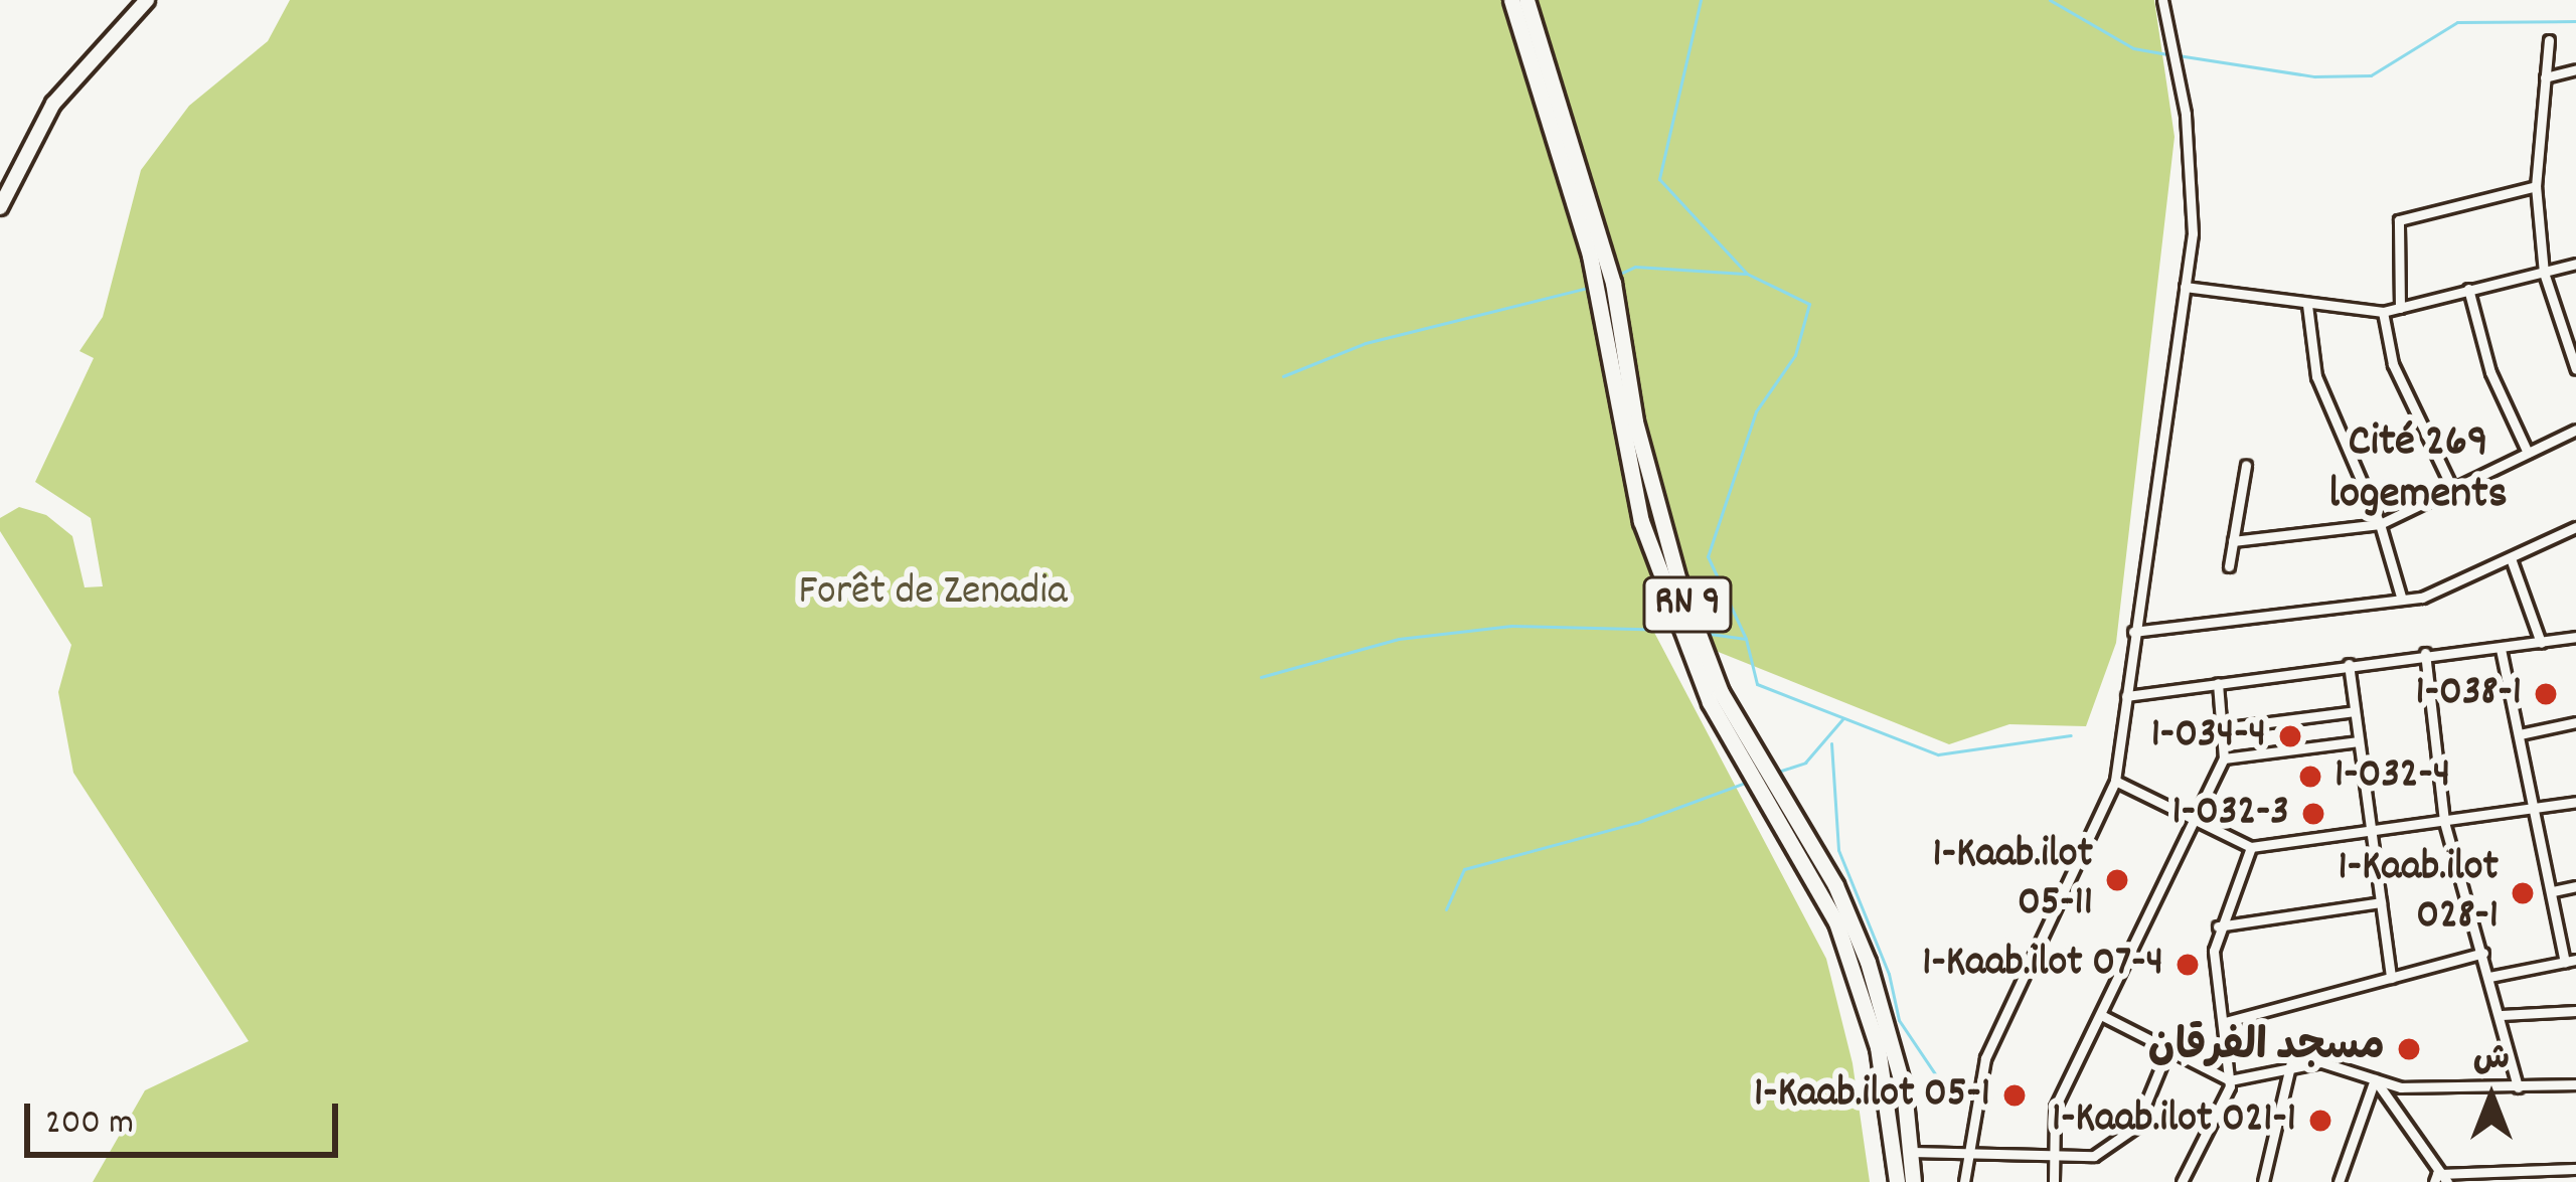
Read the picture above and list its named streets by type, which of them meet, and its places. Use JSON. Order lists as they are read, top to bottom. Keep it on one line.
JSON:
{"streets":{"highway":["RN 9"]},"districts":["Cité 269 logements"],"parks":["Forêt de Zenadia"],"places":["1-038-1","1-034-4","1-032-4","1-032-3","1-Kaab.ilot 05-11","1-Kaab.ilot 028-1","1-Kaab.ilot 07-4","مسجد الفرقان","1-Kaab.ilot 05-1","1-Kaab.ilot 021-1"],"scale_bar":"200 m","north":"top"}
